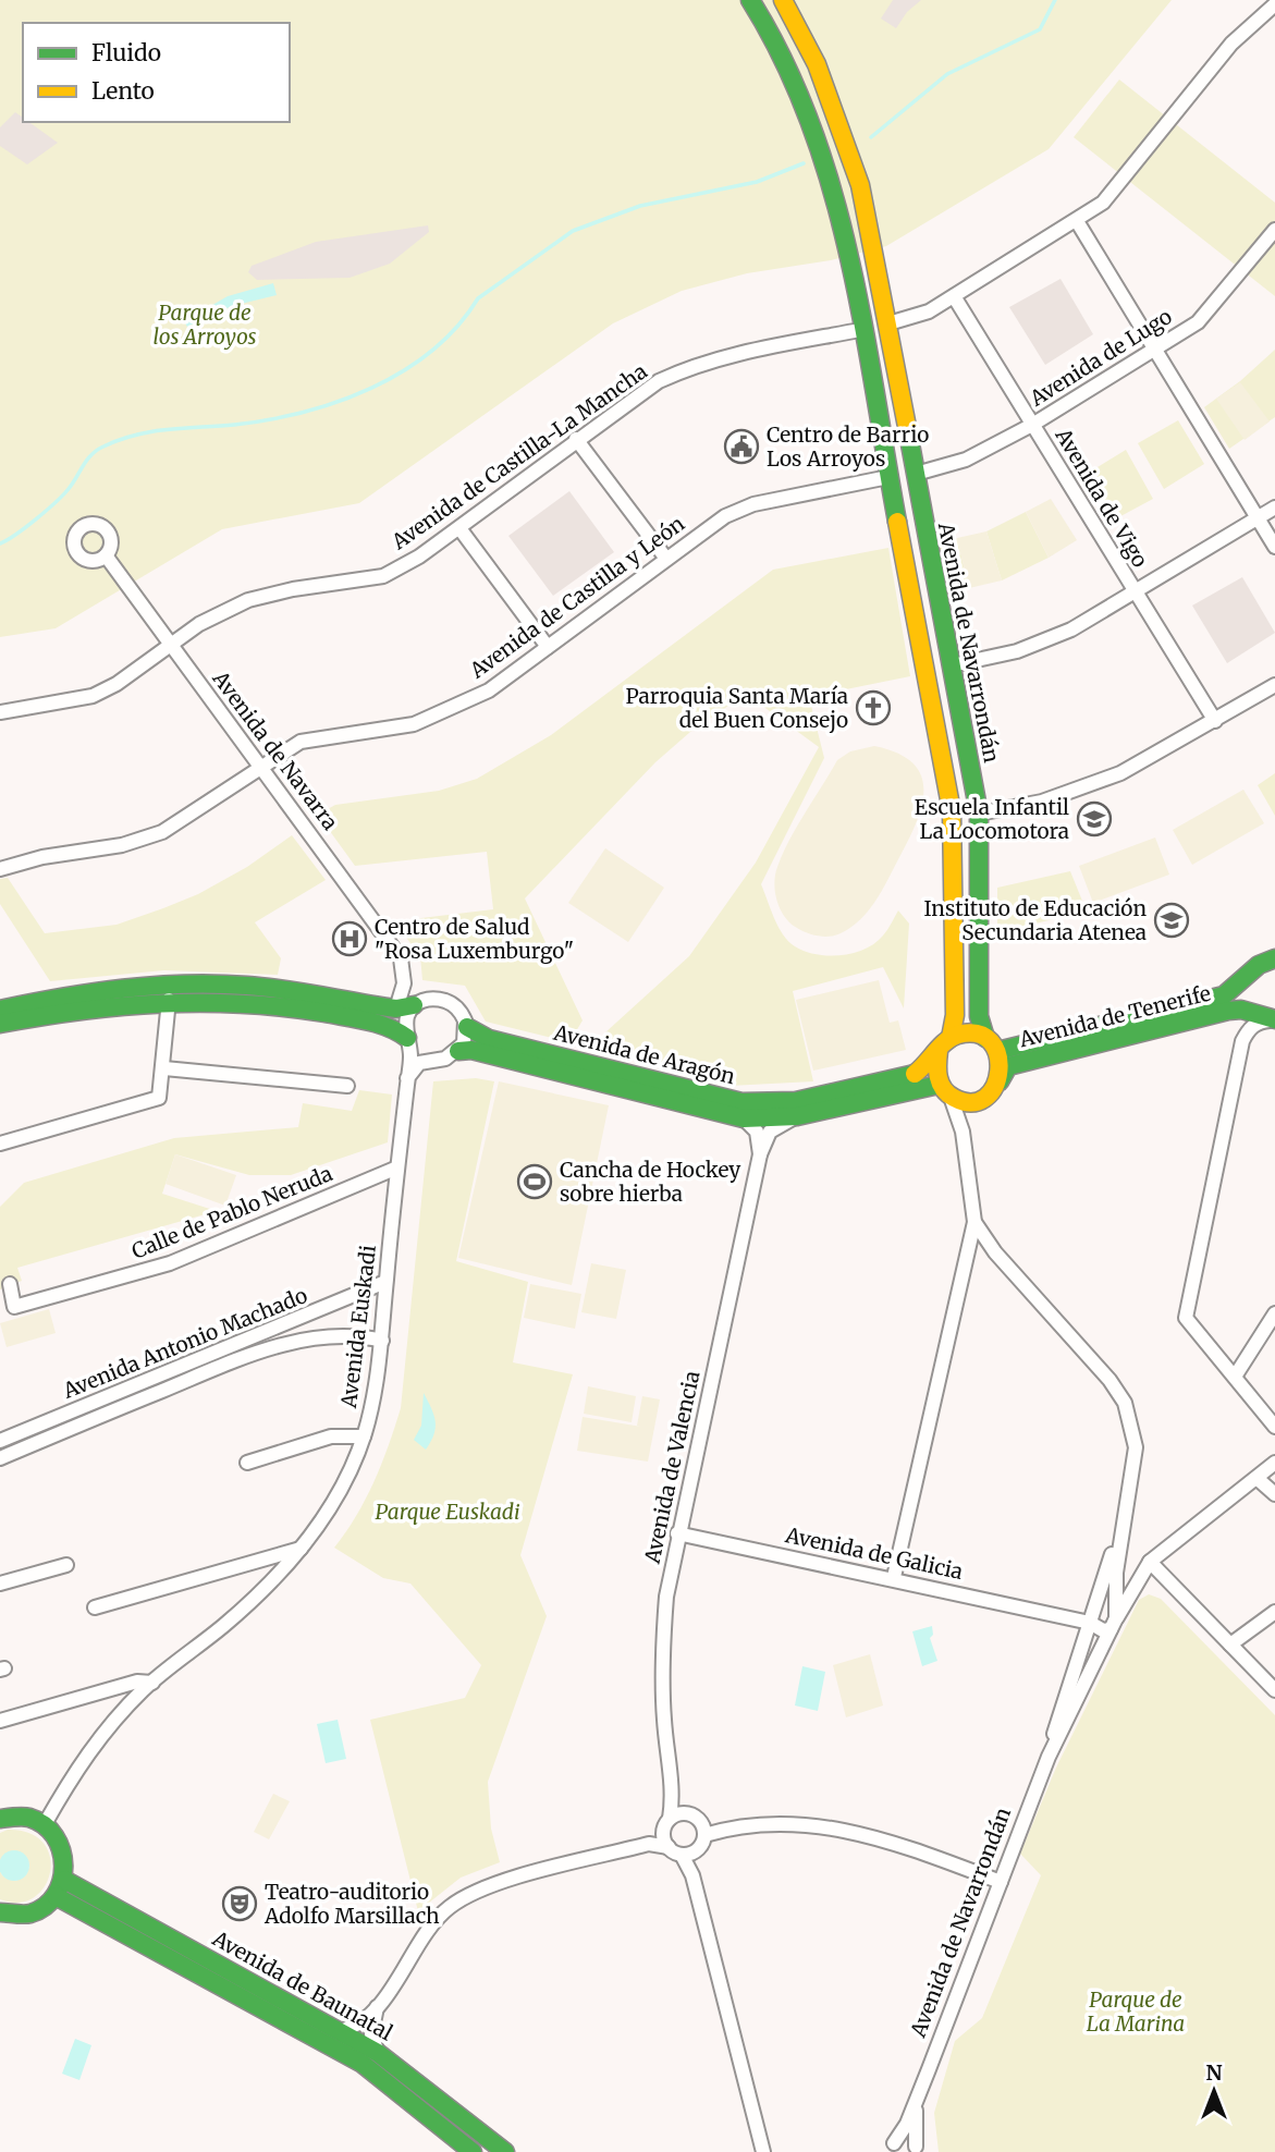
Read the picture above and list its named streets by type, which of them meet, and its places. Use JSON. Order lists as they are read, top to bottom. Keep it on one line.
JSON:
{"streets":{"main road":["Avenida de Navarrondán","Avenida de Tenerife","Avenida de Aragón","Avenida de Baunatal"],"street":["Avenida de Lugo","Avenida de Castilla-La Mancha","Avenida de Vigo","Avenida de Castilla y León","Avenida de Navarra","Calle de Pablo Neruda","Avenida Euskadi","Avenida Antonio Machado","Avenida de Valencia","Avenida de Galicia"]},"crossings":[["Avenida de Lugo","Avenida de Vigo"],["Avenida de Lugo","Avenida de Navarrondán"],["Avenida de Castilla-La Mancha","Avenida de Navarra"],["Avenida de Castilla y León","Avenida de Navarra"],["Avenida de Navarrondán","Avenida de Tenerife"],["Avenida de Navarrondán","Avenida de Aragón"],["Avenida de Navarrondán","Avenida de Galicia"],["Avenida de Tenerife","Avenida de Aragón"],["Avenida de Aragón","Avenida Euskadi"],["Calle de Pablo Neruda","Avenida Euskadi"],["Avenida Euskadi","Avenida Antonio Machado"],["Avenida de Valencia","Avenida de Galicia"]],"parks":["Parque de los Arroyos","Parque Euskadi","Parque de La Marina"],"places":{"public building":["Centro de Barrio Los Arroyos"],"church":["Parroquia Santa María del Buen Consejo"],"school or university":["Escuela Infantil La Locomotora","Instituto de Educación Secundaria Atenea"],"hospital":["Centro de Salud \"Rosa Luxemburgo\""],"sports":["Cancha de Hockey sobre hierba"],"theatre":["Teatro-auditorio Adolfo Marsillach"]},"legend":["Fluido","Lento"],"north":"top"}
